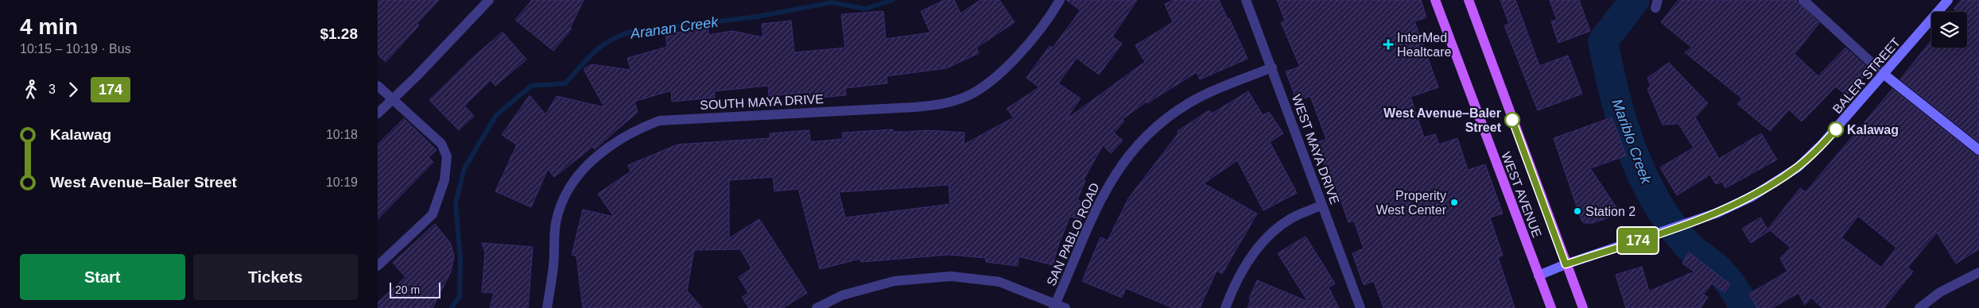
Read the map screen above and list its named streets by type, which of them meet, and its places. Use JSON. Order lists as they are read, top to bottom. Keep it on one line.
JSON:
{"streets":{"main road":["WEST AVENUE"],"street":["BALER STREET","SOUTH MAYA DRIVE","WEST MAYA DRIVE","SAN PABLO ROAD"]},"crossings":[["BALER STREET","WEST AVENUE"],["WEST MAYA DRIVE","SAN PABLO ROAD"]],"water":["Aranan Creek","Mariblo Creek"],"places":{"health":["InterMed Healtcare"],"other":["West Avenue–Baler Street","Kalawag","Properity West Center","Station 2"]},"lines":["bus line 174"],"scale_bar":"20 m","page":{"heading":["4 min","10:15 – 10:19 · Bus","$1.28"],"on_map":"174","legs":["3","174"],"list":[{"name":"Kalawag","value":"10:18"},{"name":"West Avenue–Baler Street","value":"10:19"}],"buttons":["Start","Tickets"],"scale":"20 m"}}
